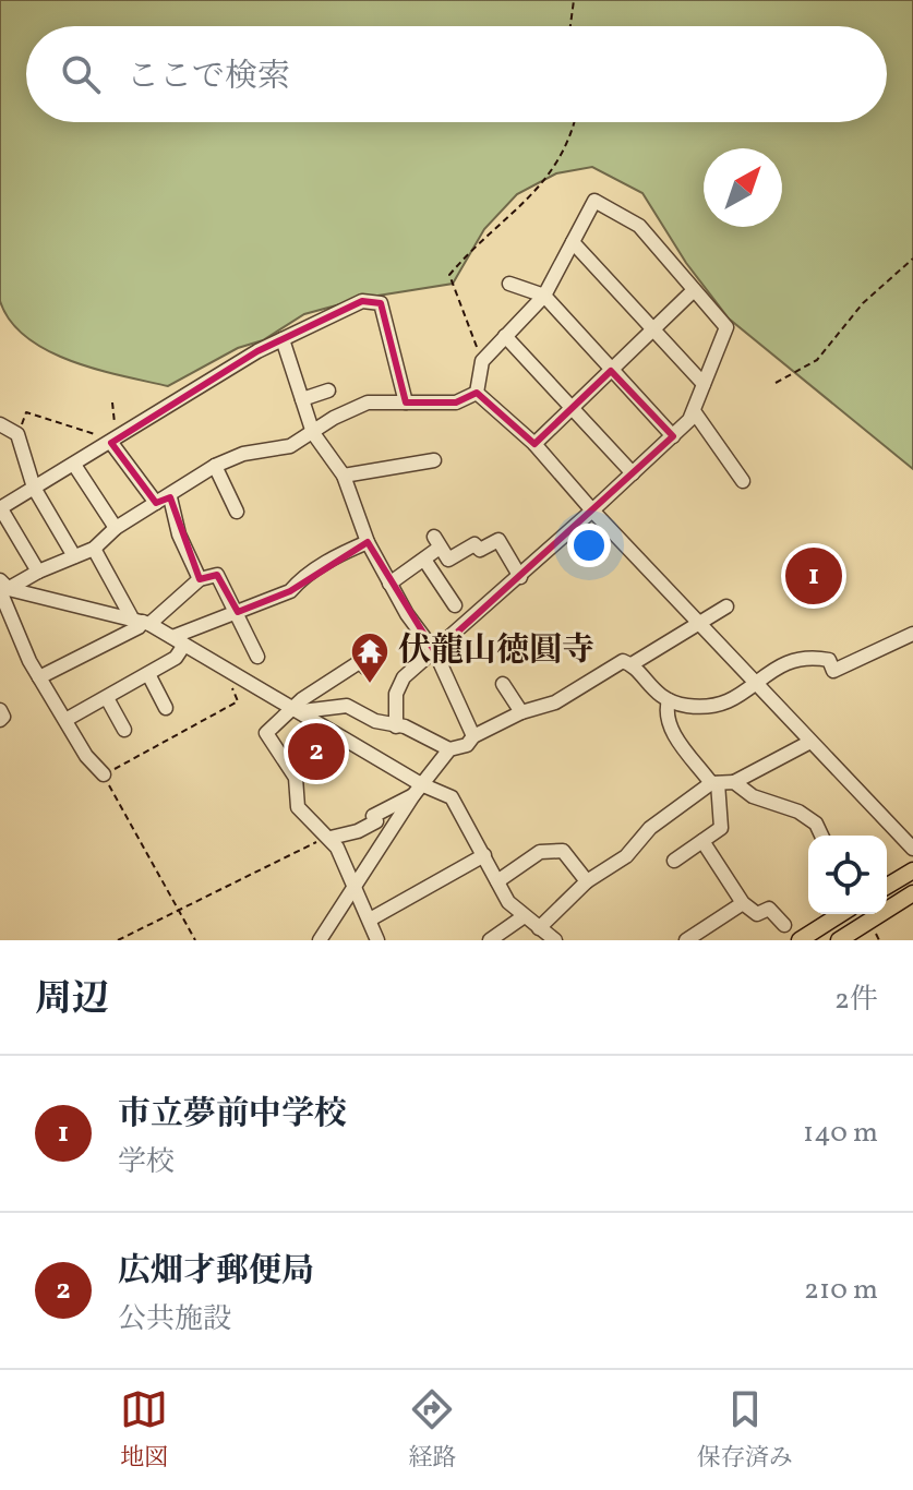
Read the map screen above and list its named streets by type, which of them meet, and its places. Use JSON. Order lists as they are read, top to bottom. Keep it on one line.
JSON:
{"places":{"temple":["伏龍山徳圓寺"]},"north":"top right","page":{"search":"ここで検索","pins":["1","2"],"heading":["周辺","2件"],"list":[{"mark":"1","name":"市立夢前中学校","note":"学校","value":"140 m"},{"mark":"2","name":"広畑才郵便局","note":"公共施設","value":"210 m"}],"nav":["地図","経路","保存済み"]}}
